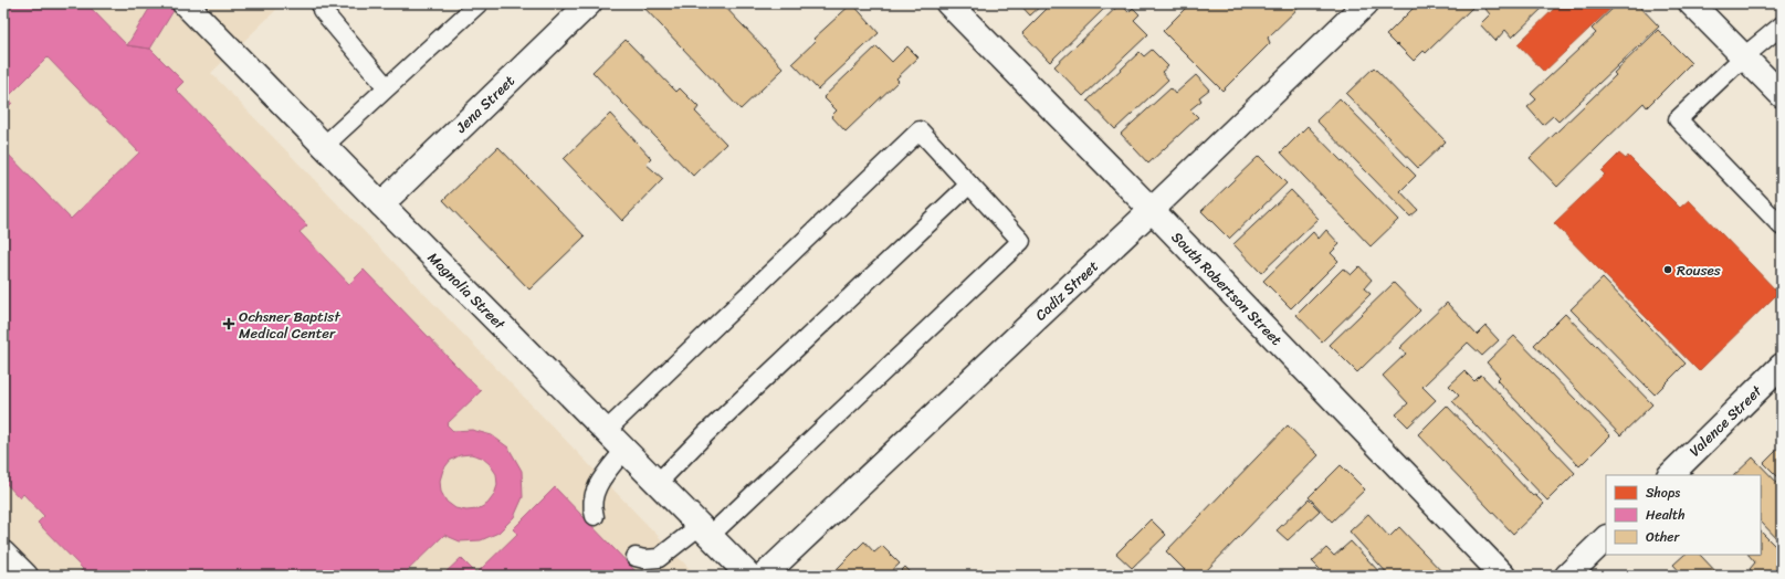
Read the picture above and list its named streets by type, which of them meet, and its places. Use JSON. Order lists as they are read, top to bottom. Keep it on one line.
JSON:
{"streets":{"street":["Jena Street","South Robertson Street","Magnolia Street","Cadiz Street","Valence Street"]},"crossings":[["Jena Street","Magnolia Street"],["South Robertson Street","Cadiz Street"]],"places":{"other":["Rouses"],"health":["Ochsner Baptist Medical Center"]},"legend":["Shops","Health","Other"]}
